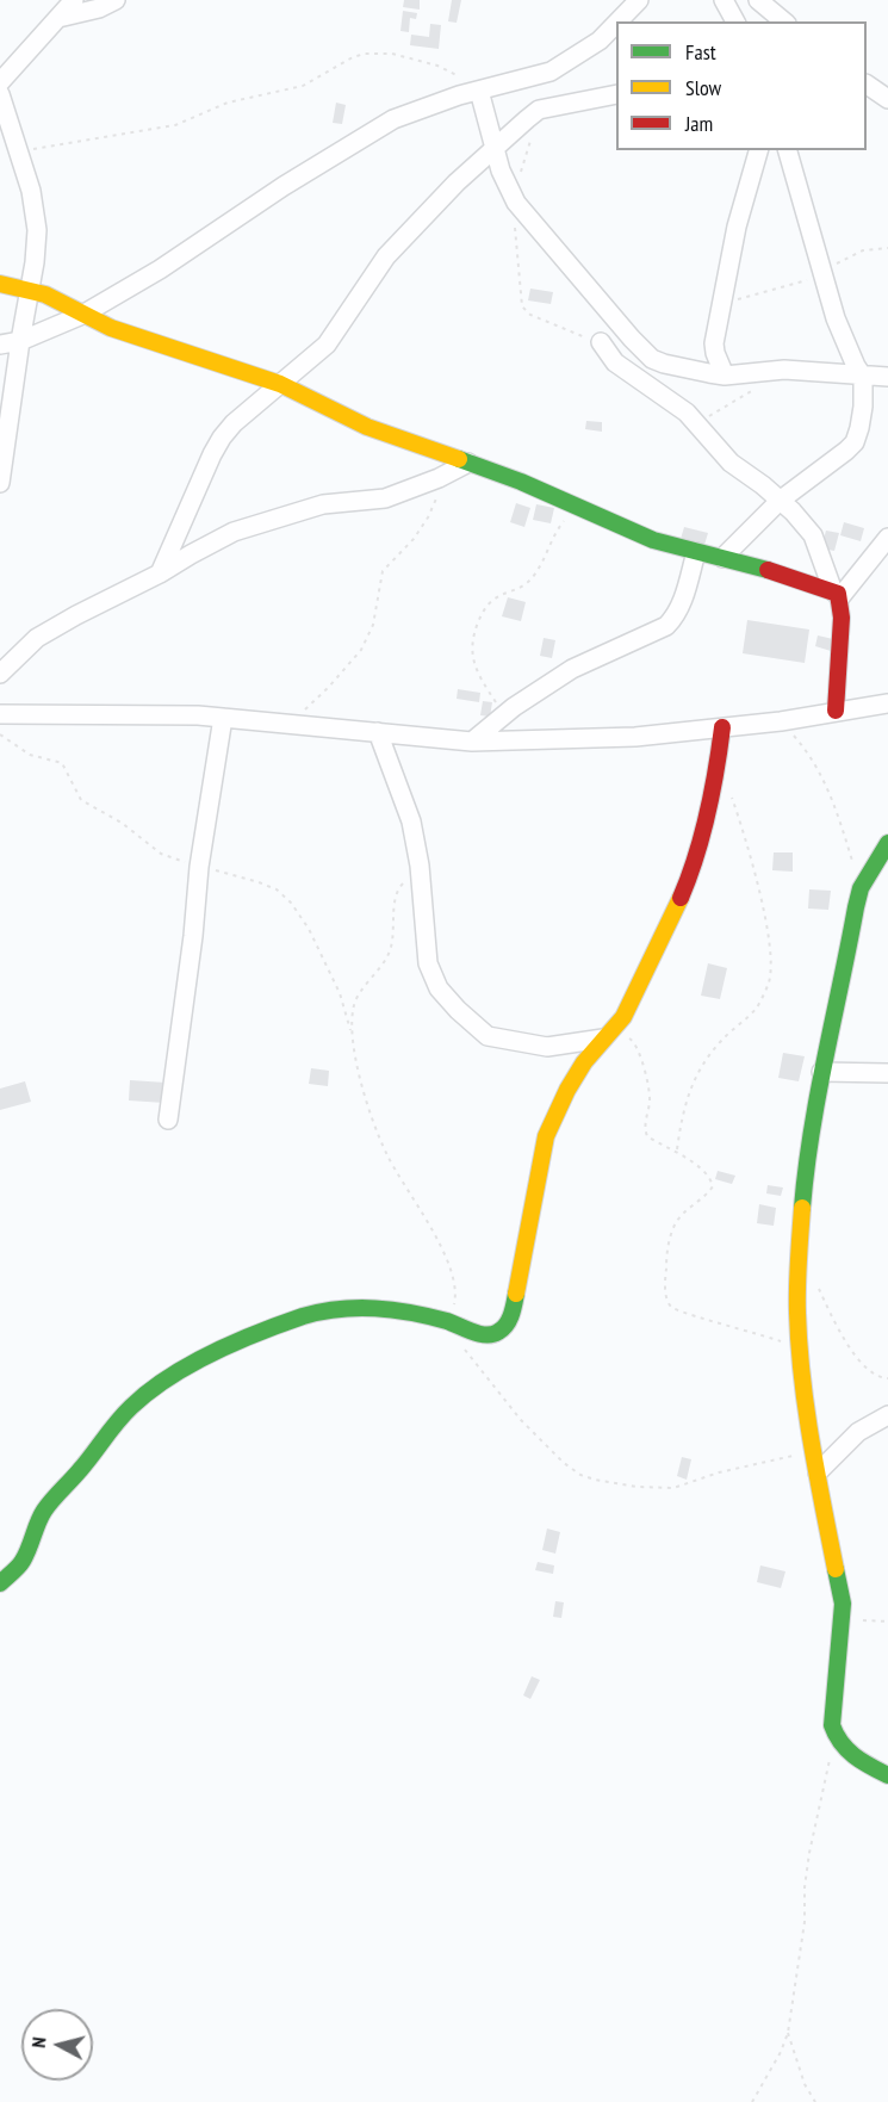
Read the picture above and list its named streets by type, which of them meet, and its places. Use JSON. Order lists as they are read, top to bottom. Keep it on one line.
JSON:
{"legend":["Fast","Slow","Jam"],"north":"left"}
